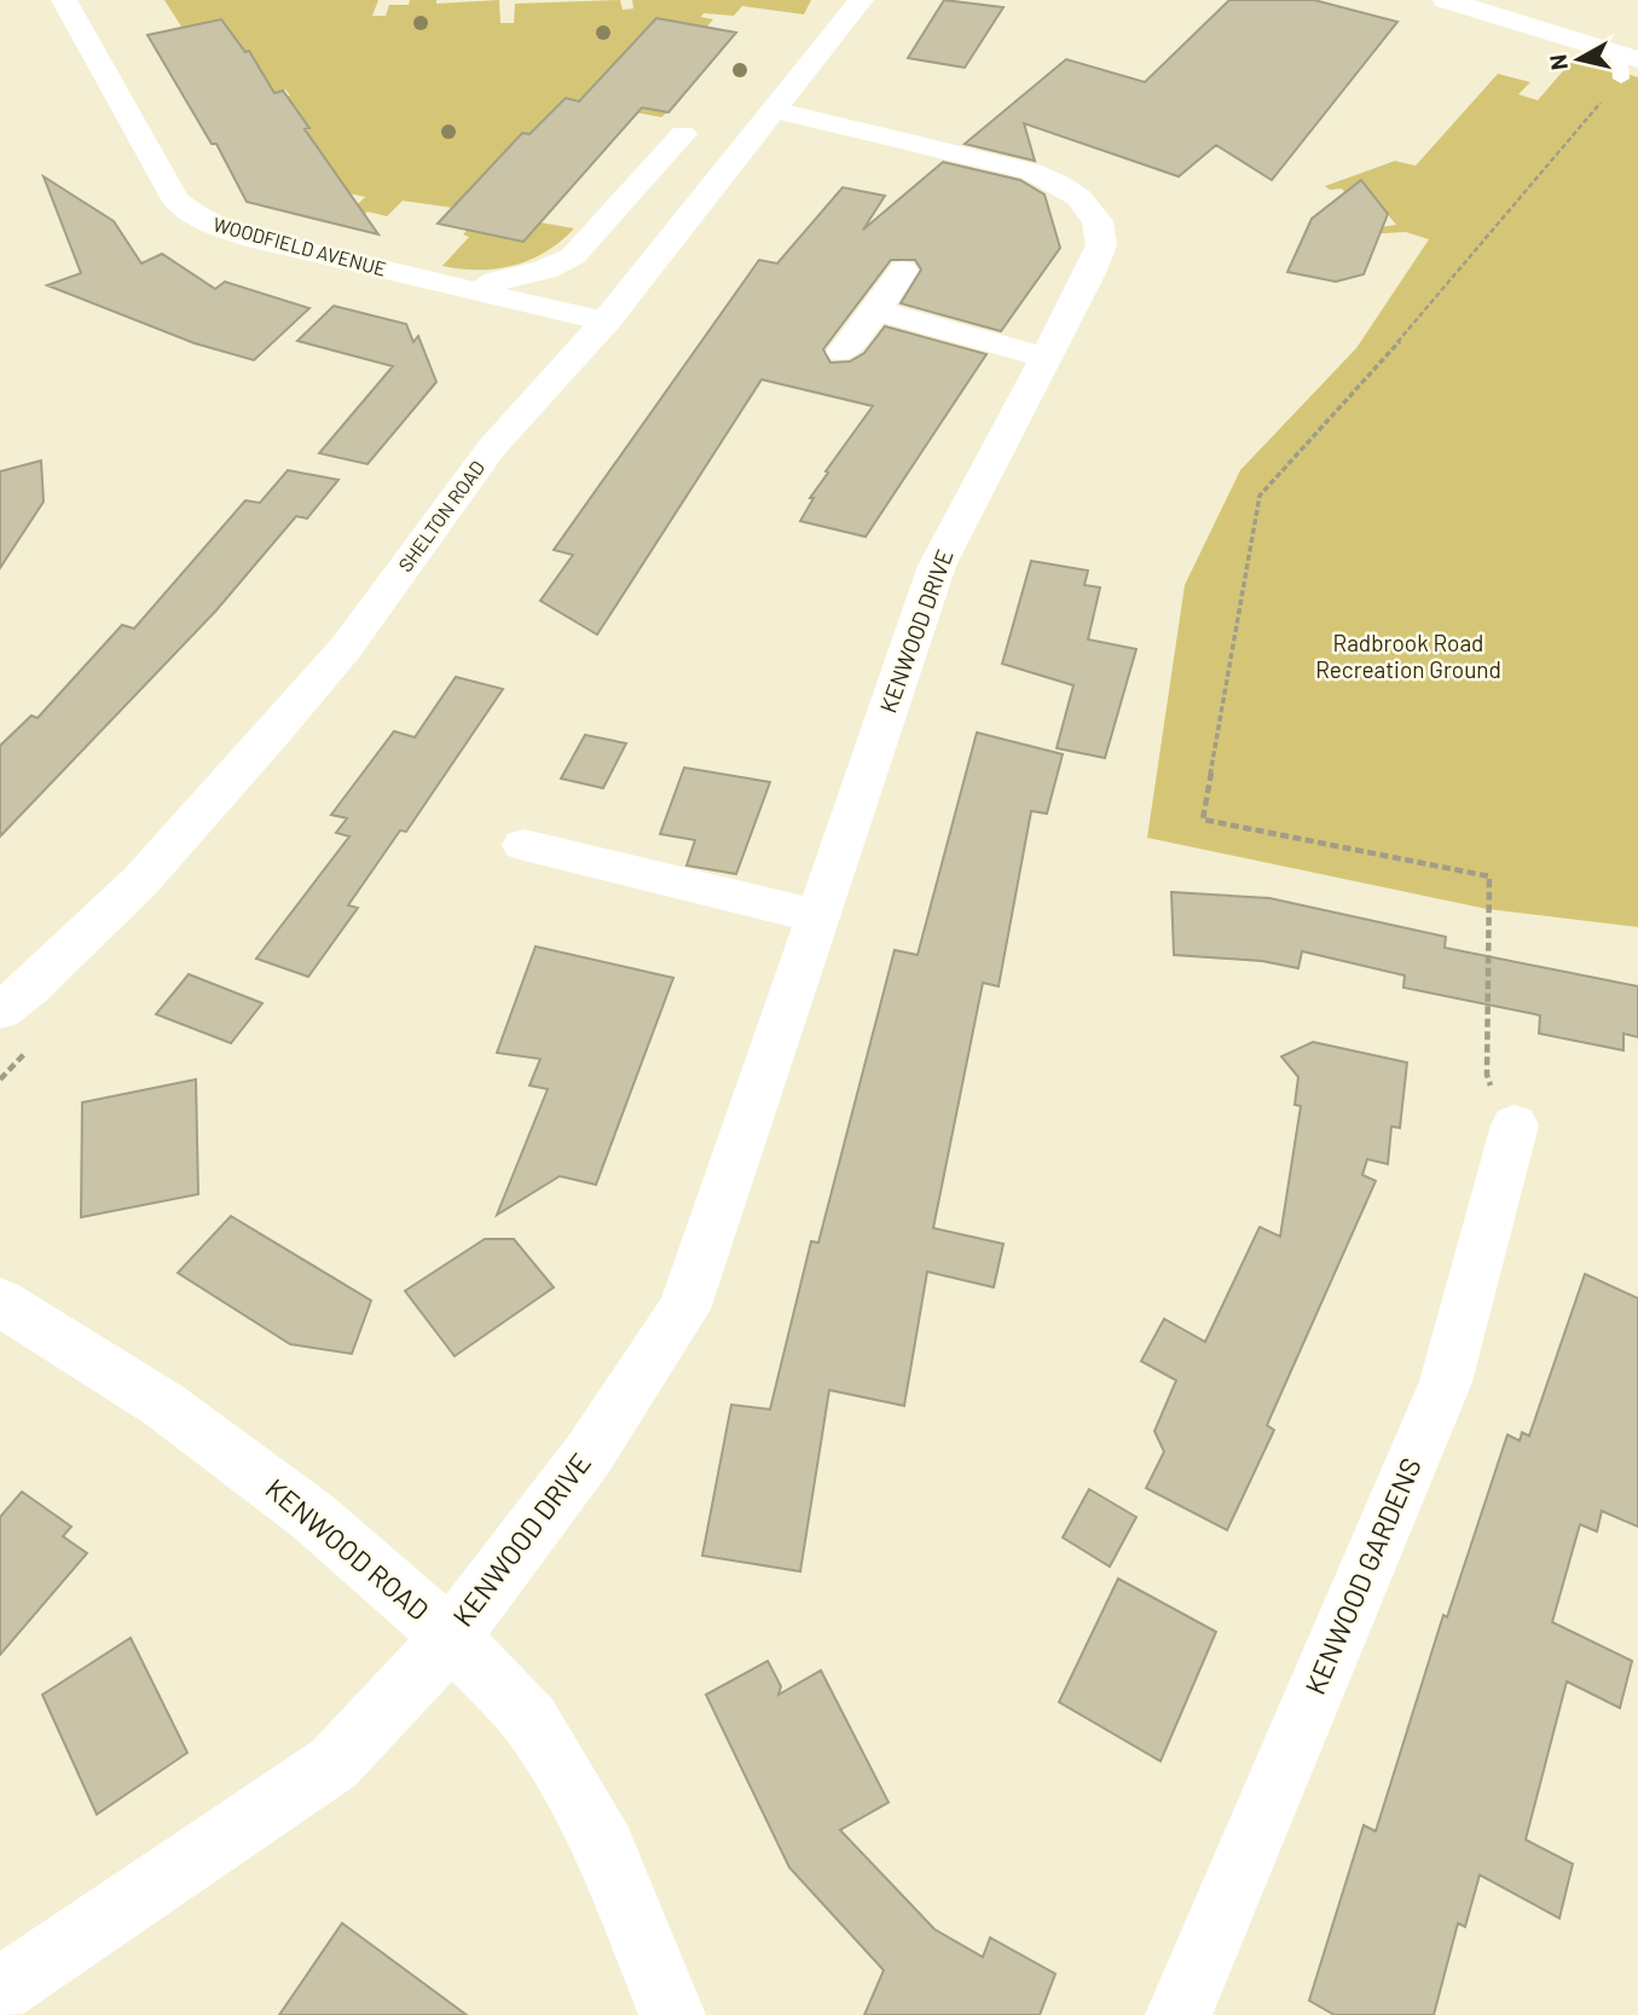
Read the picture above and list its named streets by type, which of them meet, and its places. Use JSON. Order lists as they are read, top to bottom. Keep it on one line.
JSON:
{"streets":{"street":["WOODFIELD AVENUE","SHELTON ROAD","KENWOOD DRIVE","KENWOOD ROAD","KENWOOD GARDENS"]},"crossings":[["WOODFIELD AVENUE","SHELTON ROAD"],["SHELTON ROAD","KENWOOD DRIVE"],["KENWOOD DRIVE","KENWOOD ROAD"]],"parks":["Radbrook Road Recreation Ground"],"north":"left"}
